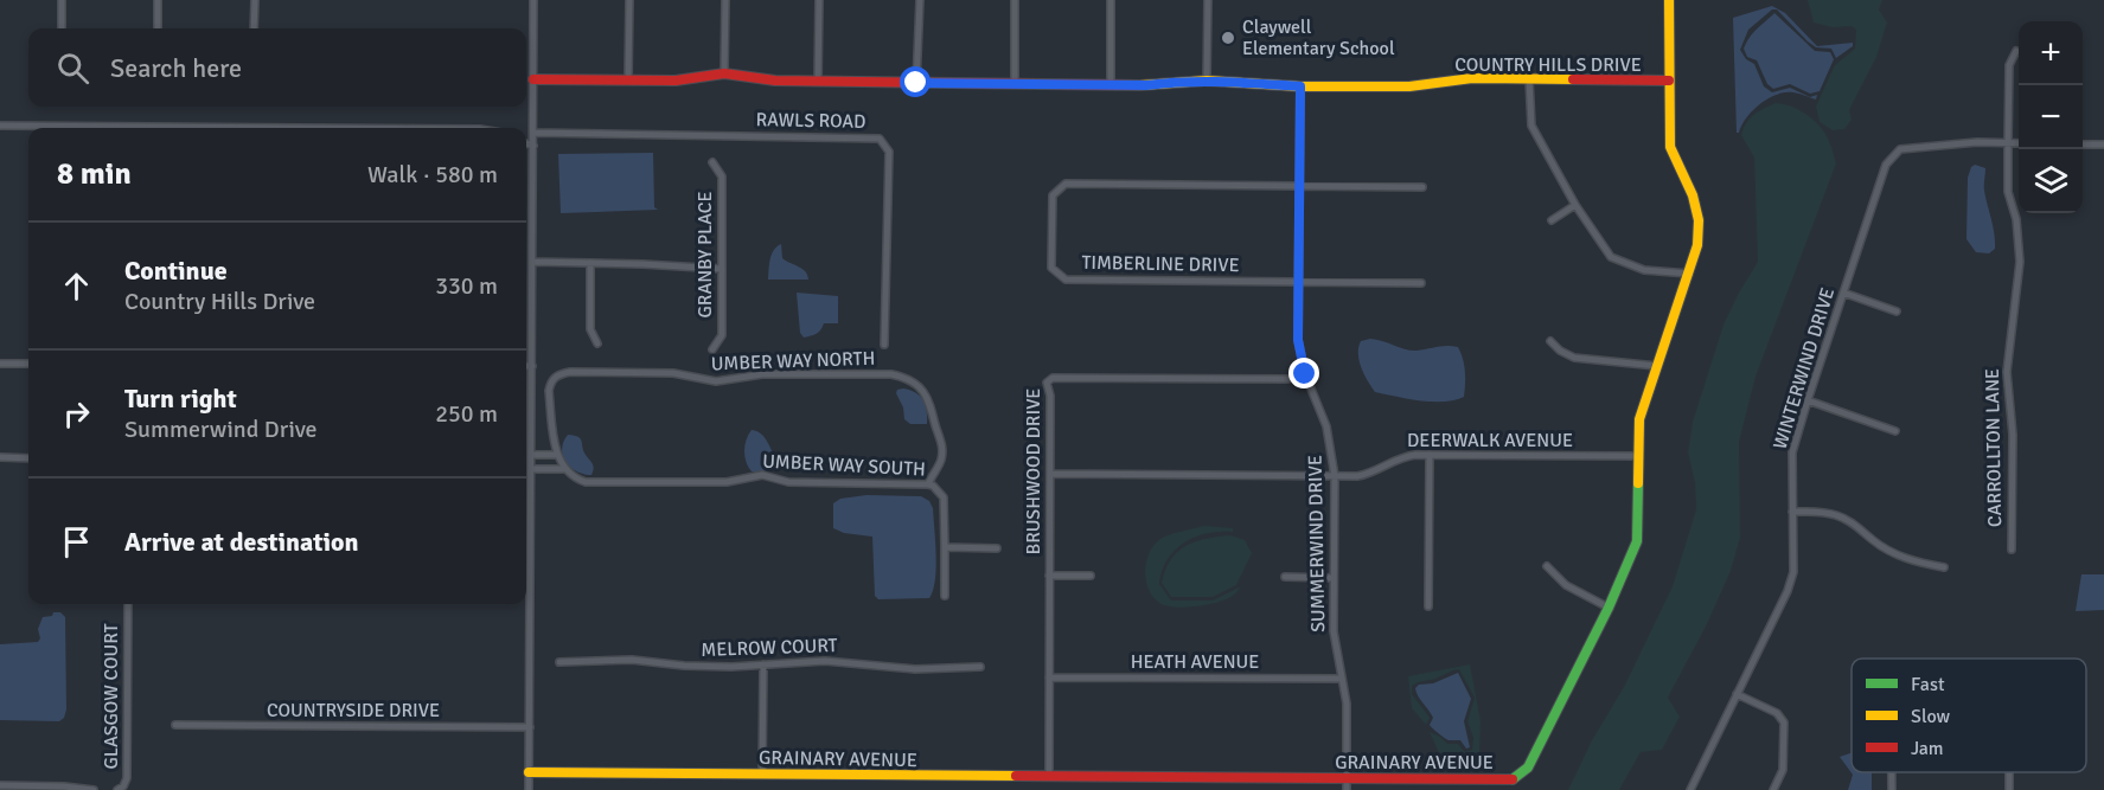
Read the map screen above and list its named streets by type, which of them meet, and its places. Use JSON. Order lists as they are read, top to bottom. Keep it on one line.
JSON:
{"streets":{"street":["COUNTRY HILLS DRIVE","RAWLS ROAD","GRANBY PLACE","TIMBERLINE DRIVE","UMBER WAY NORTH","WINTERWIND DRIVE","DEERWALK AVENUE","CARROLLTON LANE","UMBER WAY SOUTH","BRUSHWOOD DRIVE","SUMMERWIND DRIVE","MELROW COURT","HEATH AVENUE","GLASGOW COURT","COUNTRYSIDE DRIVE","GRAINARY AVENUE"]},"crossings":[["COUNTRY HILLS DRIVE","SUMMERWIND DRIVE"],["COUNTRY HILLS DRIVE","GRAINARY AVENUE"],["TIMBERLINE DRIVE","SUMMERWIND DRIVE"],["UMBER WAY NORTH","UMBER WAY SOUTH"],["WINTERWIND DRIVE","CARROLLTON LANE"],["DEERWALK AVENUE","BRUSHWOOD DRIVE"],["DEERWALK AVENUE","SUMMERWIND DRIVE"],["DEERWALK AVENUE","GRAINARY AVENUE"],["BRUSHWOOD DRIVE","SUMMERWIND DRIVE"],["BRUSHWOOD DRIVE","HEATH AVENUE"],["BRUSHWOOD DRIVE","GRAINARY AVENUE"],["SUMMERWIND DRIVE","HEATH AVENUE"],["SUMMERWIND DRIVE","GRAINARY AVENUE"]],"places":["Claywell Elementary School"],"legend":["Fast","Slow","Jam"],"page":{"map_buttons":["+","−"],"search":"Search here","heading":["8 min","Walk · 580 m"],"list":[["Continue","Country Hills Drive","330 m"],["Turn right","Summerwind Drive","250 m"],"Arrive at destination"]}}
